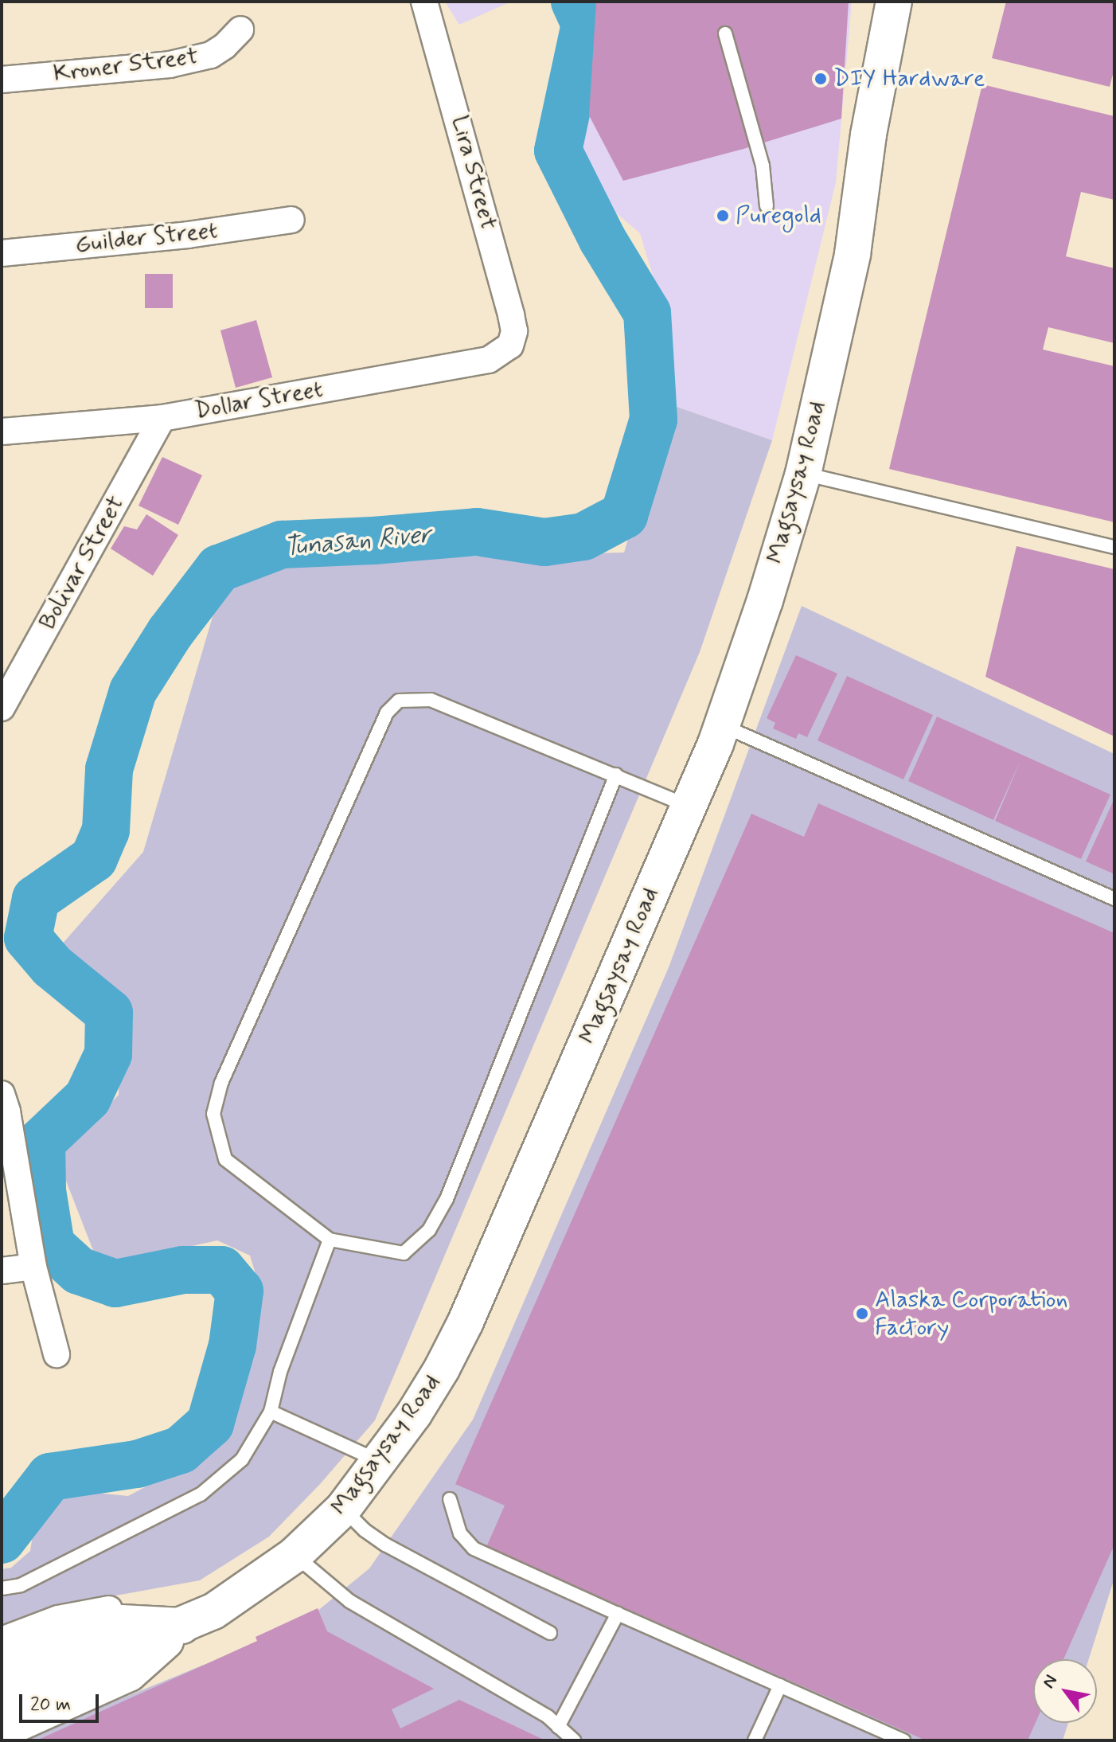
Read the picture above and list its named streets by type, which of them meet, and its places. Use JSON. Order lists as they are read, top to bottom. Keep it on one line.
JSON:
{"streets":{"main road":["Magsaysay Road"],"street":["Kroner Street","Lira Street","Guilder Street","Dollar Street","Bolivar Street"]},"crossings":[["Lira Street","Dollar Street"],["Dollar Street","Bolivar Street"]],"water":["Tunasan River"],"places":["DIY Hardware","Puregold","Alaska Corporation Factory"],"scale_bar":"20 m","north":"top left"}
